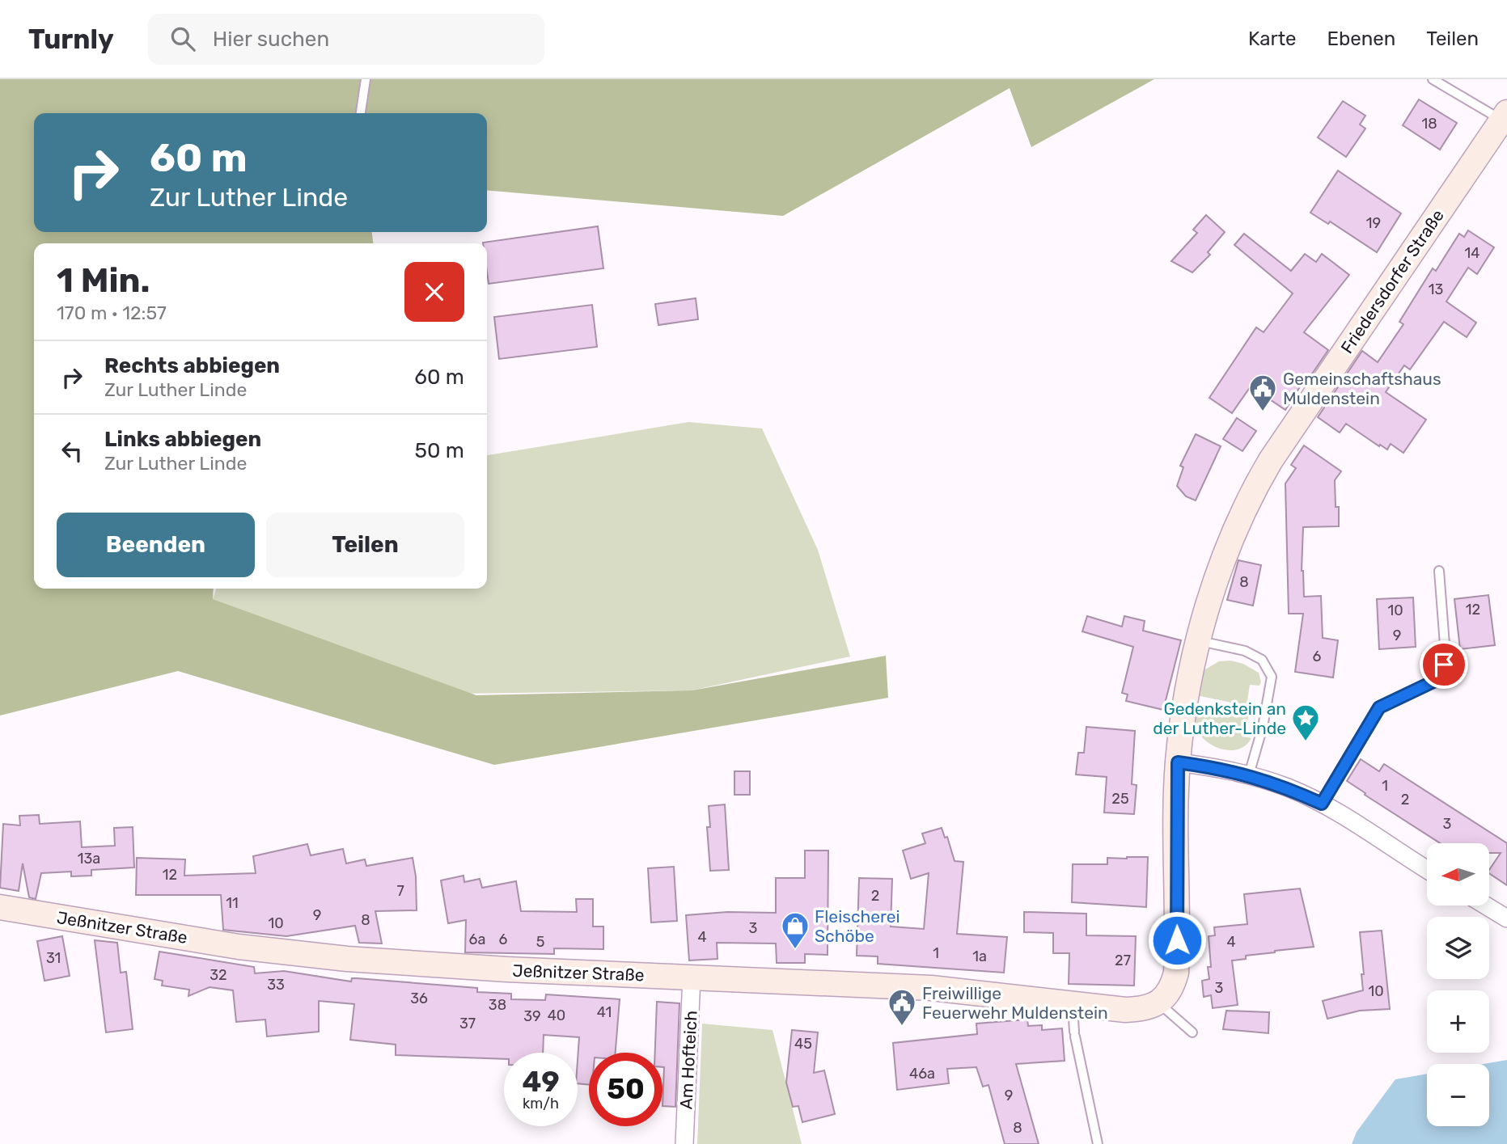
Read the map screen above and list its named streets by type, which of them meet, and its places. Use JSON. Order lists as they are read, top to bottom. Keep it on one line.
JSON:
{"streets":{"main road":["Friedersdorfer Straße","Jeßnitzer Straße"],"street":["Am Hofteich"]},"crossings":[["Friedersdorfer Straße","Jeßnitzer Straße"],["Jeßnitzer Straße","Am Hofteich"]],"places":{"public building":["Gemeinschaftshaus Muldenstein","Freiwillige Feuerwehr Muldenstein"],"place":["Gedenkstein an der Luther-Linde"],"shop":["Fleischerei Schöbe"]},"house_numbers":["18","19","14","13","8","12","10","9","6","1","25","2","3","13a","12","7","2","11","9","8","10","3","4","6a","6","5","4","1","1a","31","27","32","33","3","10","36","38","41","40","39","37","45","46a","9","8"],"north":"left","page":{"header":"Turnly","search":"Hier suchen","nav":["Karte","Ebenen","Teilen"],"turn":["60 m","Zur Luther Linde"],"heading":["1 Min.","170 m · 12:57"],"list":[{"name":"Rechts abbiegen","note":"Zur Luther Linde","value":"60 m"},{"name":"Links abbiegen","note":"Zur Luther Linde","value":"50 m"}],"buttons":["Beenden","Teilen"],"map_buttons":["+","−"],"speed":"49 km/h","limit":"50"}}
